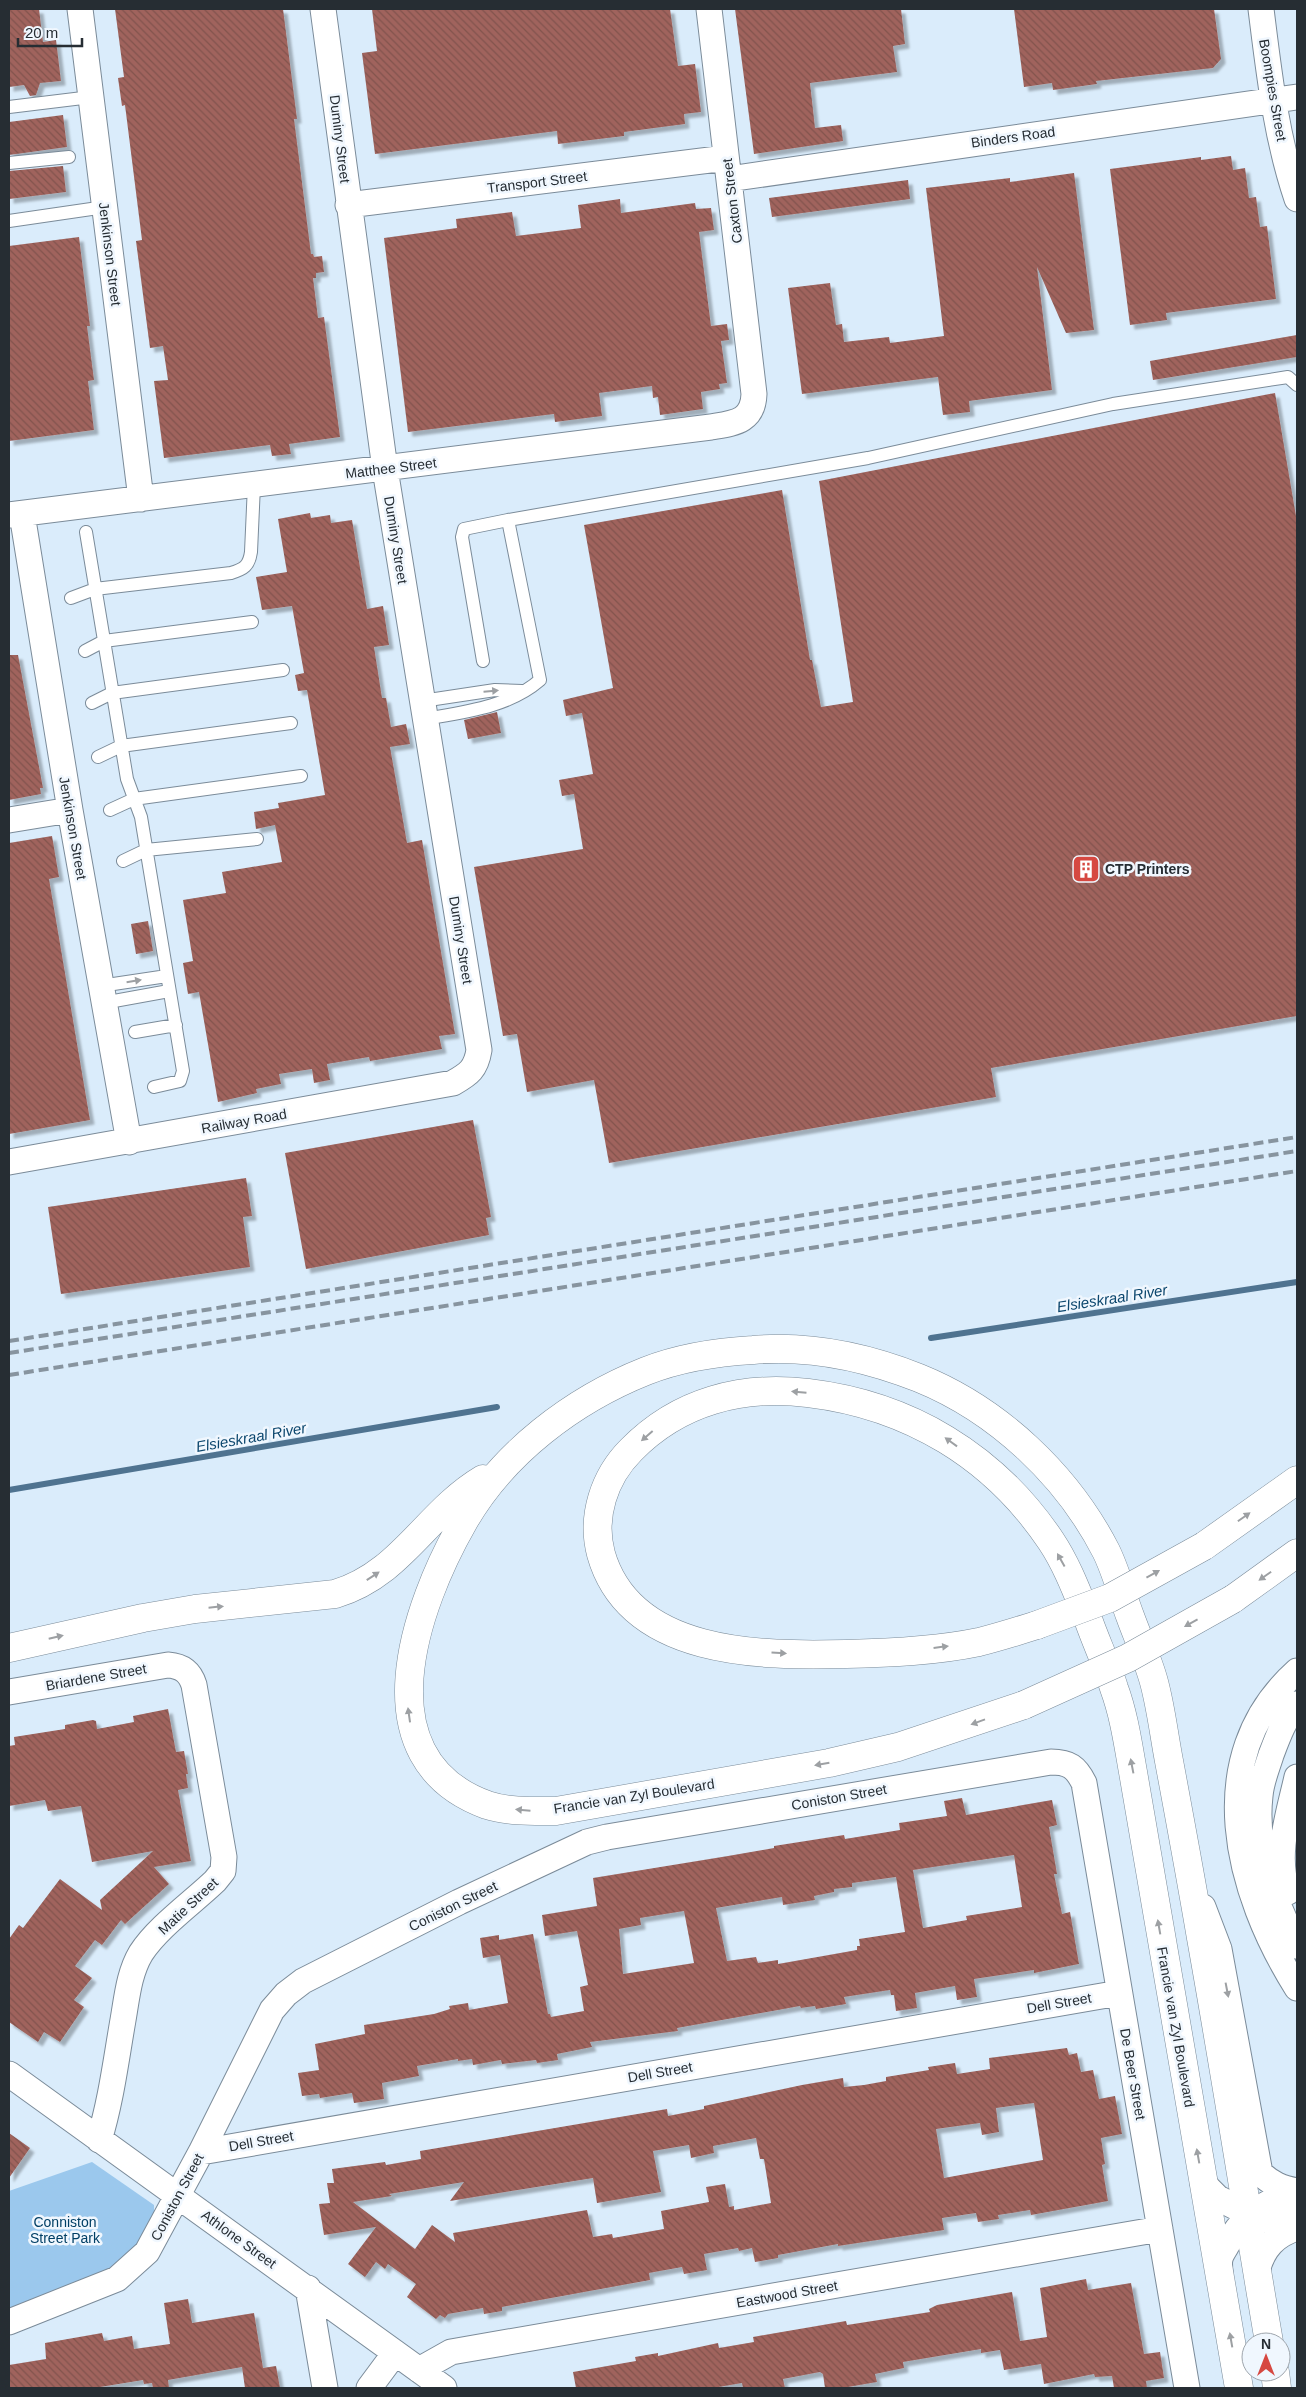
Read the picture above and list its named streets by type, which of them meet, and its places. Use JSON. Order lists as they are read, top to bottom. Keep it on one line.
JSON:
{"streets":{"main road":["Francie van Zyl Boulevard"],"street":["Boompies Street","Binders Road","Duminy Street","Transport Street","Caxton Street","Jenkinson Street","Matthee Street","Railway Road","Briardene Street","Coniston Street","Matie Street","Dell Street","De Beer Street","Athlone Street","Eastwood Street"]},"crossings":[["Boompies Street","Binders Road"],["Binders Road","Transport Street"],["Binders Road","Caxton Street"],["Duminy Street","Transport Street"],["Duminy Street","Matthee Street"],["Duminy Street","Railway Road"],["Transport Street","Caxton Street"],["Caxton Street","Matthee Street"],["Jenkinson Street","Matthee Street"],["Jenkinson Street","Railway Road"],["Briardene Street","Matie Street"],["Coniston Street","Dell Street"],["Coniston Street","De Beer Street"],["Coniston Street","Athlone Street"],["Matie Street","Athlone Street"],["Dell Street","De Beer Street"],["De Beer Street","Eastwood Street"],["Athlone Street","Eastwood Street"]],"water":["Elsieskraal River"],"parks":["Conniston Street Park"],"places":{"building":["CTP Printers"]},"scale_bar":"20 m","north":"top"}
